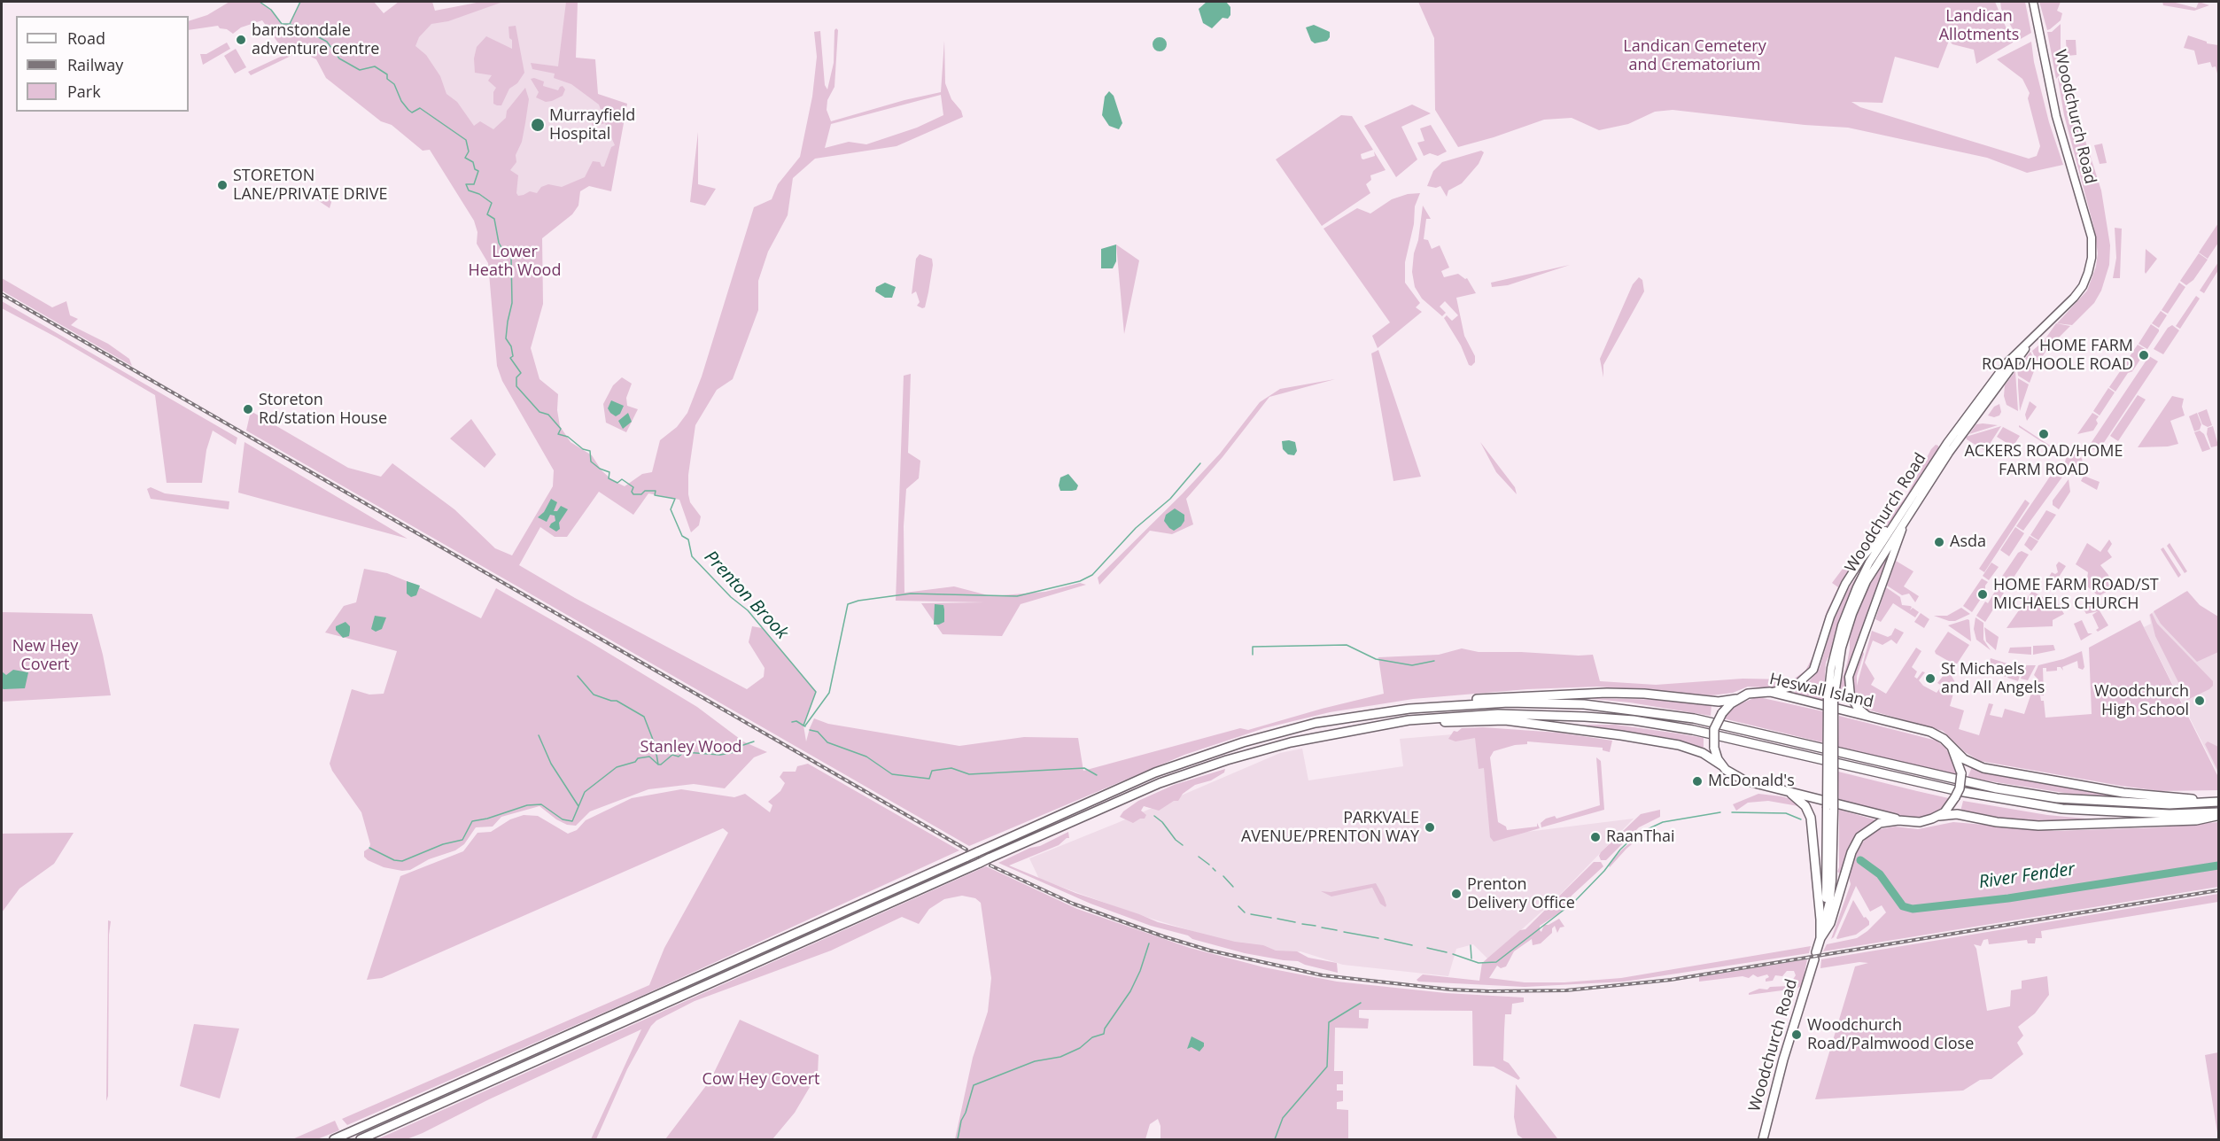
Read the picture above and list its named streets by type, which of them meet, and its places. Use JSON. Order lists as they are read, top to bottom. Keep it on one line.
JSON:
{"streets":{"highway":["Woodchurch Road","Heswall Island"]},"water":["Prenton Brook","River Fender"],"parks":["Landican Allotments","Landican Cemetery and Crematorium","Lower Heath Wood","New Hey Covert","Stanley Wood","Cow Hey Covert"],"places":["barnstondale adventure centre","Murrayfield Hospital","STORETON LANE/PRIVATE DRIVE","HOME FARM ROAD/HOOLE ROAD","Storeton Rd/station House","ACKERS ROAD/HOME FARM ROAD","Asda","HOME FARM ROAD/ST MICHAELS CHURCH","St Michaels and All Angels","Woodchurch High School","McDonald's","PARKVALE AVENUE/PRENTON WAY","RaanThai","Prenton Delivery Office","Woodchurch Road/Palmwood Close"],"legend":["Road","Railway","Park"]}
